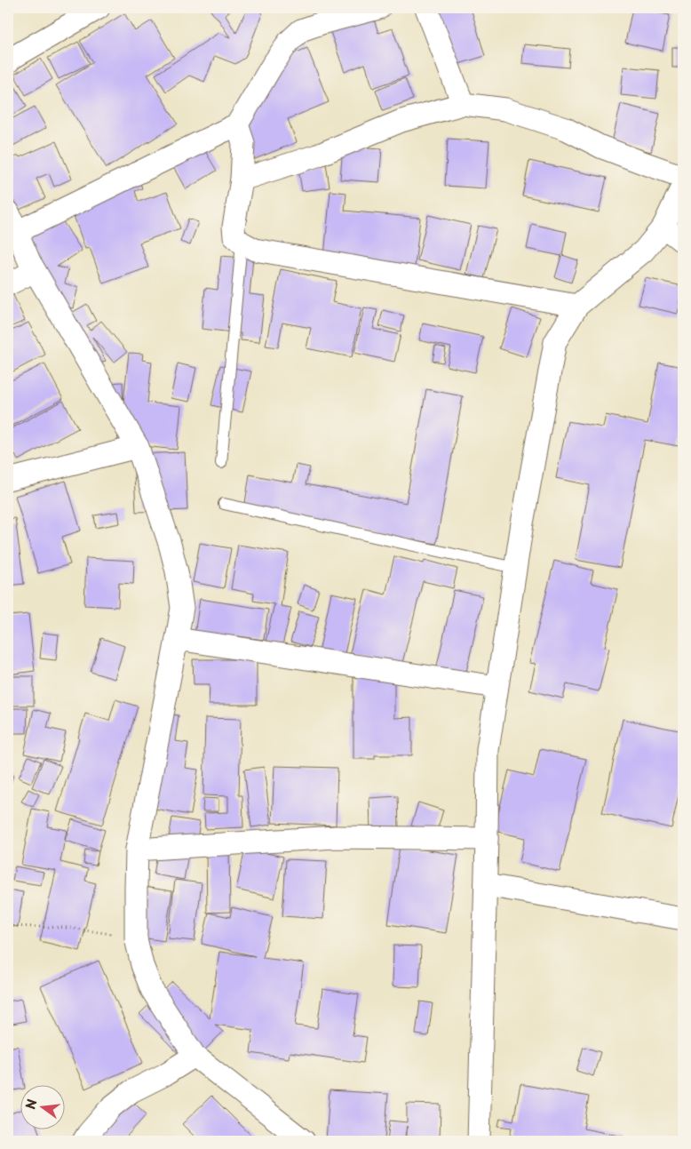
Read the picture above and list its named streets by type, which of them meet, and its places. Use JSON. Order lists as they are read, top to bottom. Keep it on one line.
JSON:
{"north":"left"}
